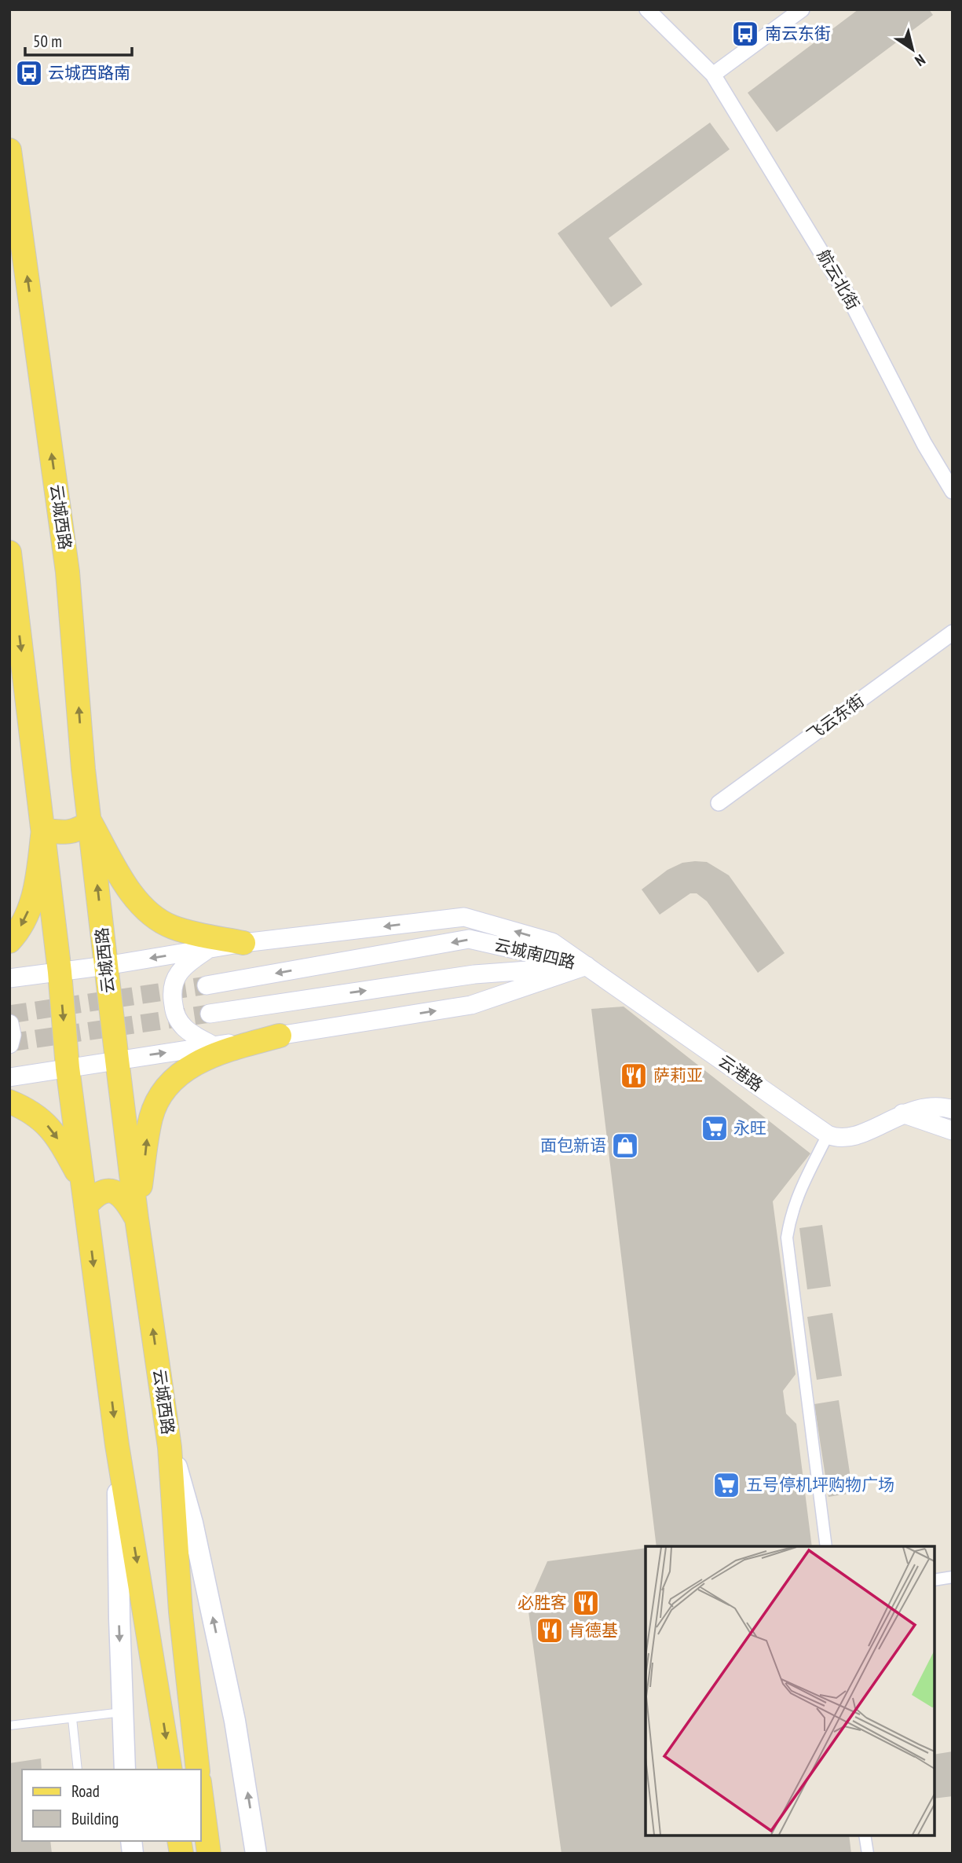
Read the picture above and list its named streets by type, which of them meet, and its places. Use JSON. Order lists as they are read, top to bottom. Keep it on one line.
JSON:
{"streets":{"main road":["云城西路"],"street":["航云北街","飞云东街","云城南四路","云港路"]},"crossings":[["云城西路","云港路"],["云城南四路","云港路"]],"places":{"bus stop":["南云东街","云城西路南"],"restaurant":["萨莉亚","必胜客","肯德基"],"supermarket":["永旺","五号停机坪购物广场"],"shop":["面包新语"]},"legend":["Road","Building"],"scale_bar":"50 m","north":"bottom right"}
